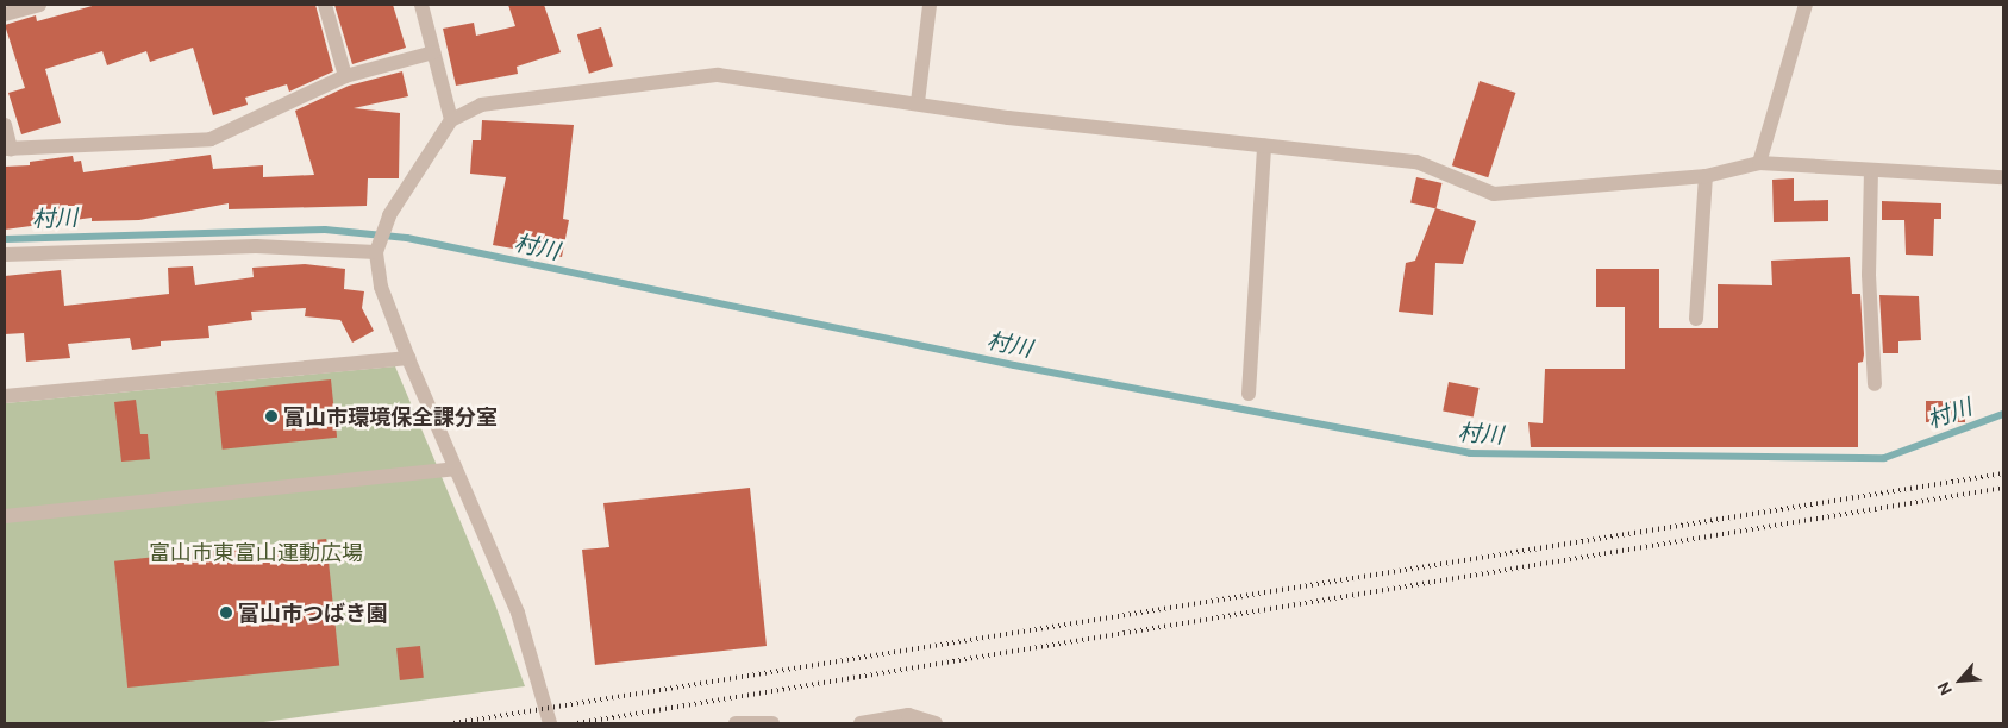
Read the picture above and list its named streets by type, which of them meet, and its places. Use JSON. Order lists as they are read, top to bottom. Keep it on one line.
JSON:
{"water":["村川"],"parks":["富山市東富山運動広場"],"places":["富山市環境保全課分室","富山市つばき園"],"north":"bottom left"}
